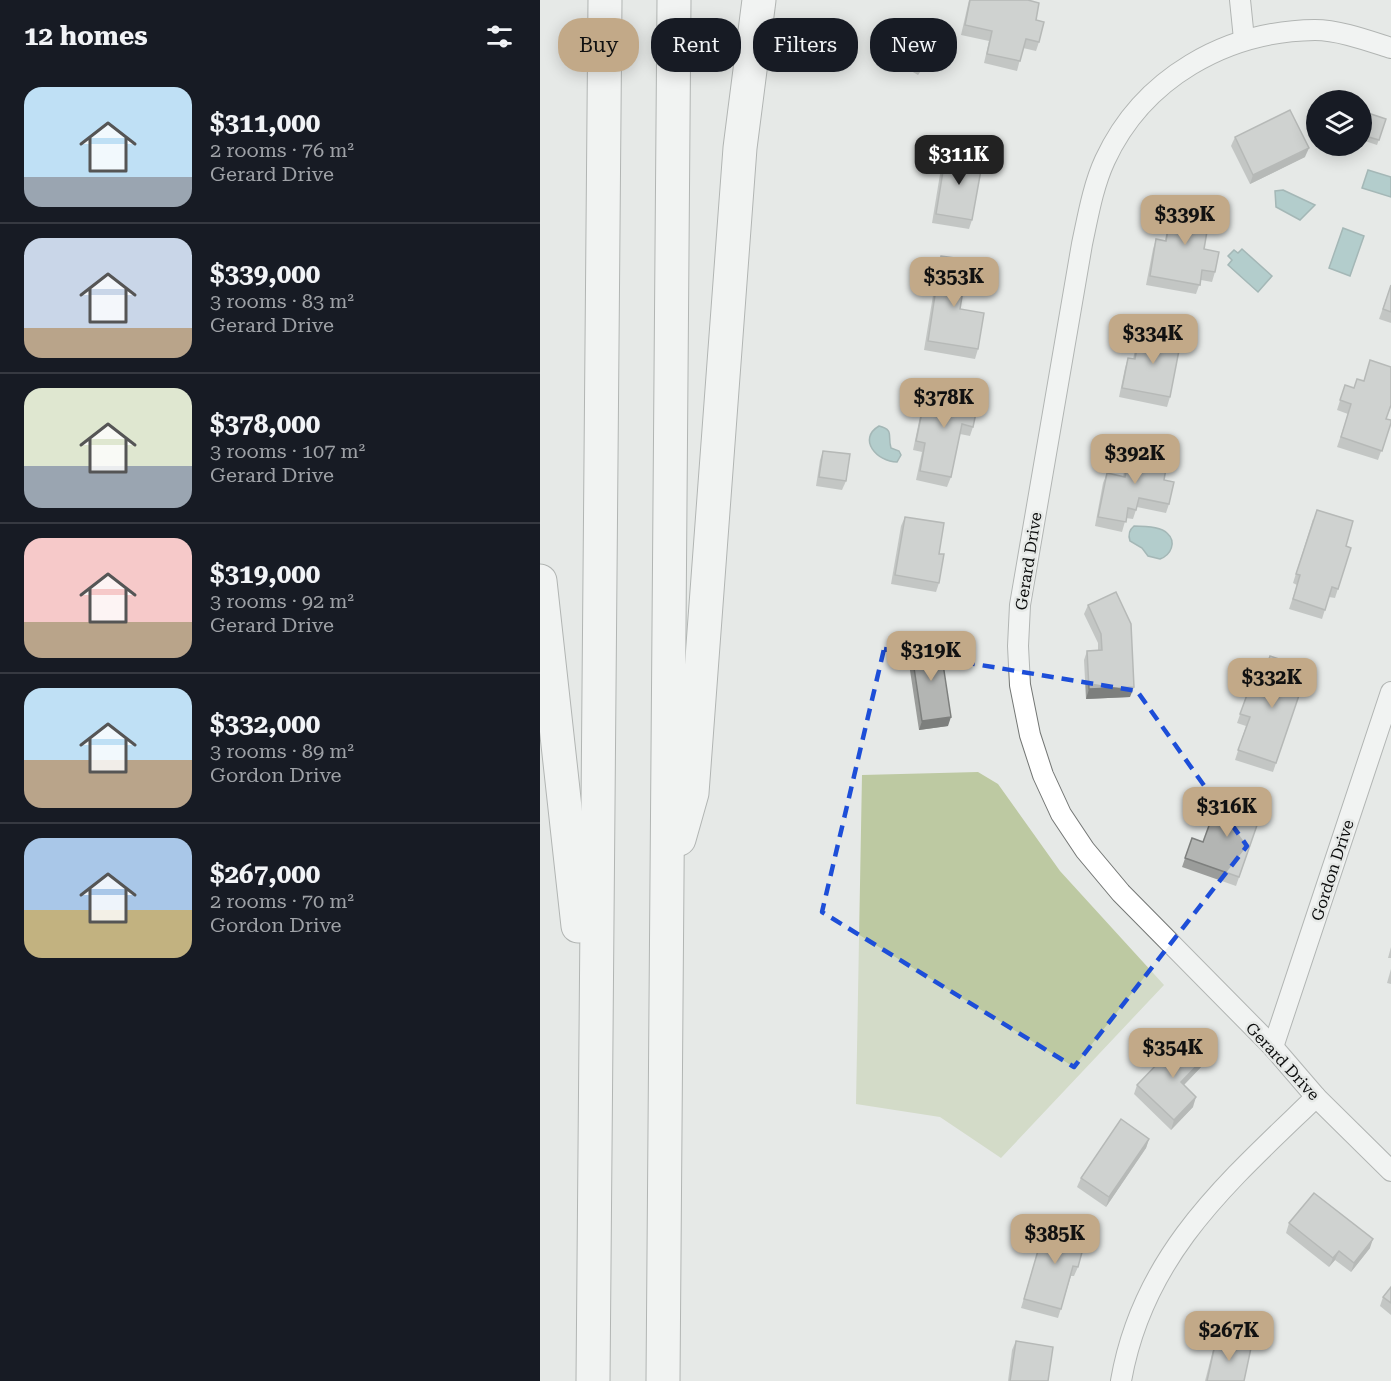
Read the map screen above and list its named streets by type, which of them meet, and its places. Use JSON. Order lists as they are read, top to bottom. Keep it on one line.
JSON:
{"streets":{"street":["Gerard Drive","Gordon Drive"]},"crossings":[["Gerard Drive","Gordon Drive"]],"page":{"heading":"12 homes","chip":["Buy","Rent","Filters","New"],"list":[{"name":"$311,000","note":"2 rooms · 76 m² · Gerard Drive"},{"name":"$339,000","note":"3 rooms · 83 m² · Gerard Drive"},{"name":"$378,000","note":"3 rooms · 107 m² · Gerard Drive"},{"name":"$319,000","note":"3 rooms · 92 m² · Gerard Drive"},{"name":"$332,000","note":"3 rooms · 89 m² · Gordon Drive"},{"name":"$267,000","note":"2 rooms · 70 m² · Gordon Drive"}],"price":["$311K","$339K","$353K","$334K","$378K","$392K","$319K","$332K","$316K","$354K","$385K","$267K"]}}
